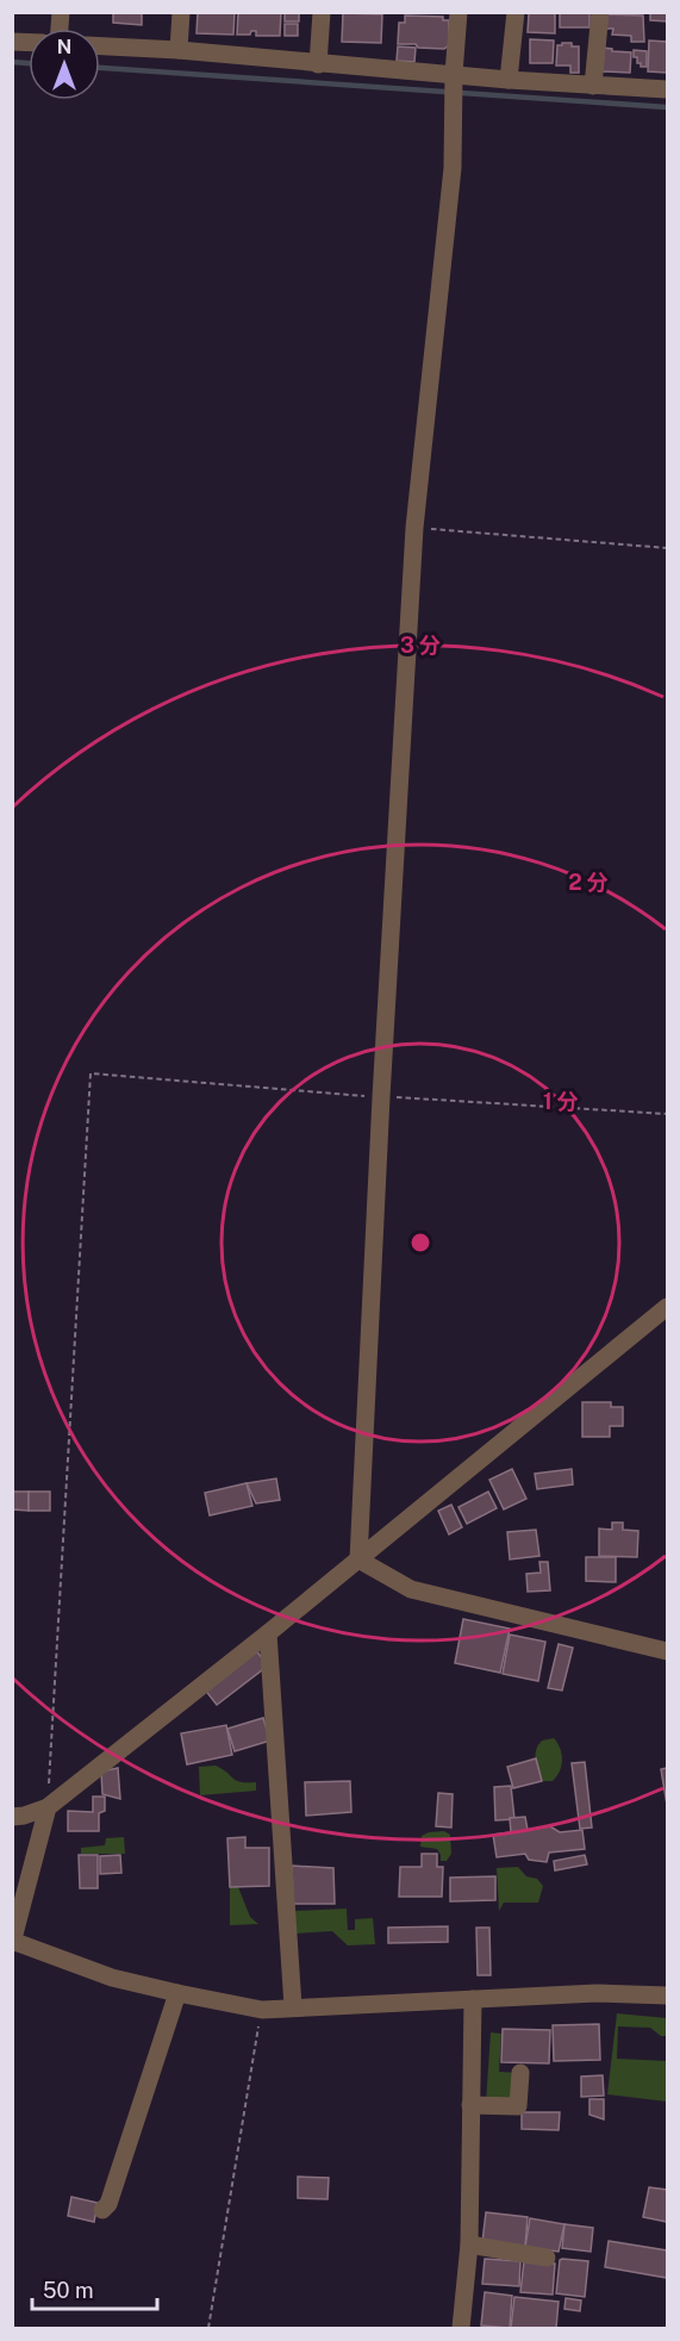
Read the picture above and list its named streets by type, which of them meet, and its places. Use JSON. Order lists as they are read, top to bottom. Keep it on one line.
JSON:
{"scale_bar":"50 m","north":"top","rings":["3 分","2 分","1 分"]}
